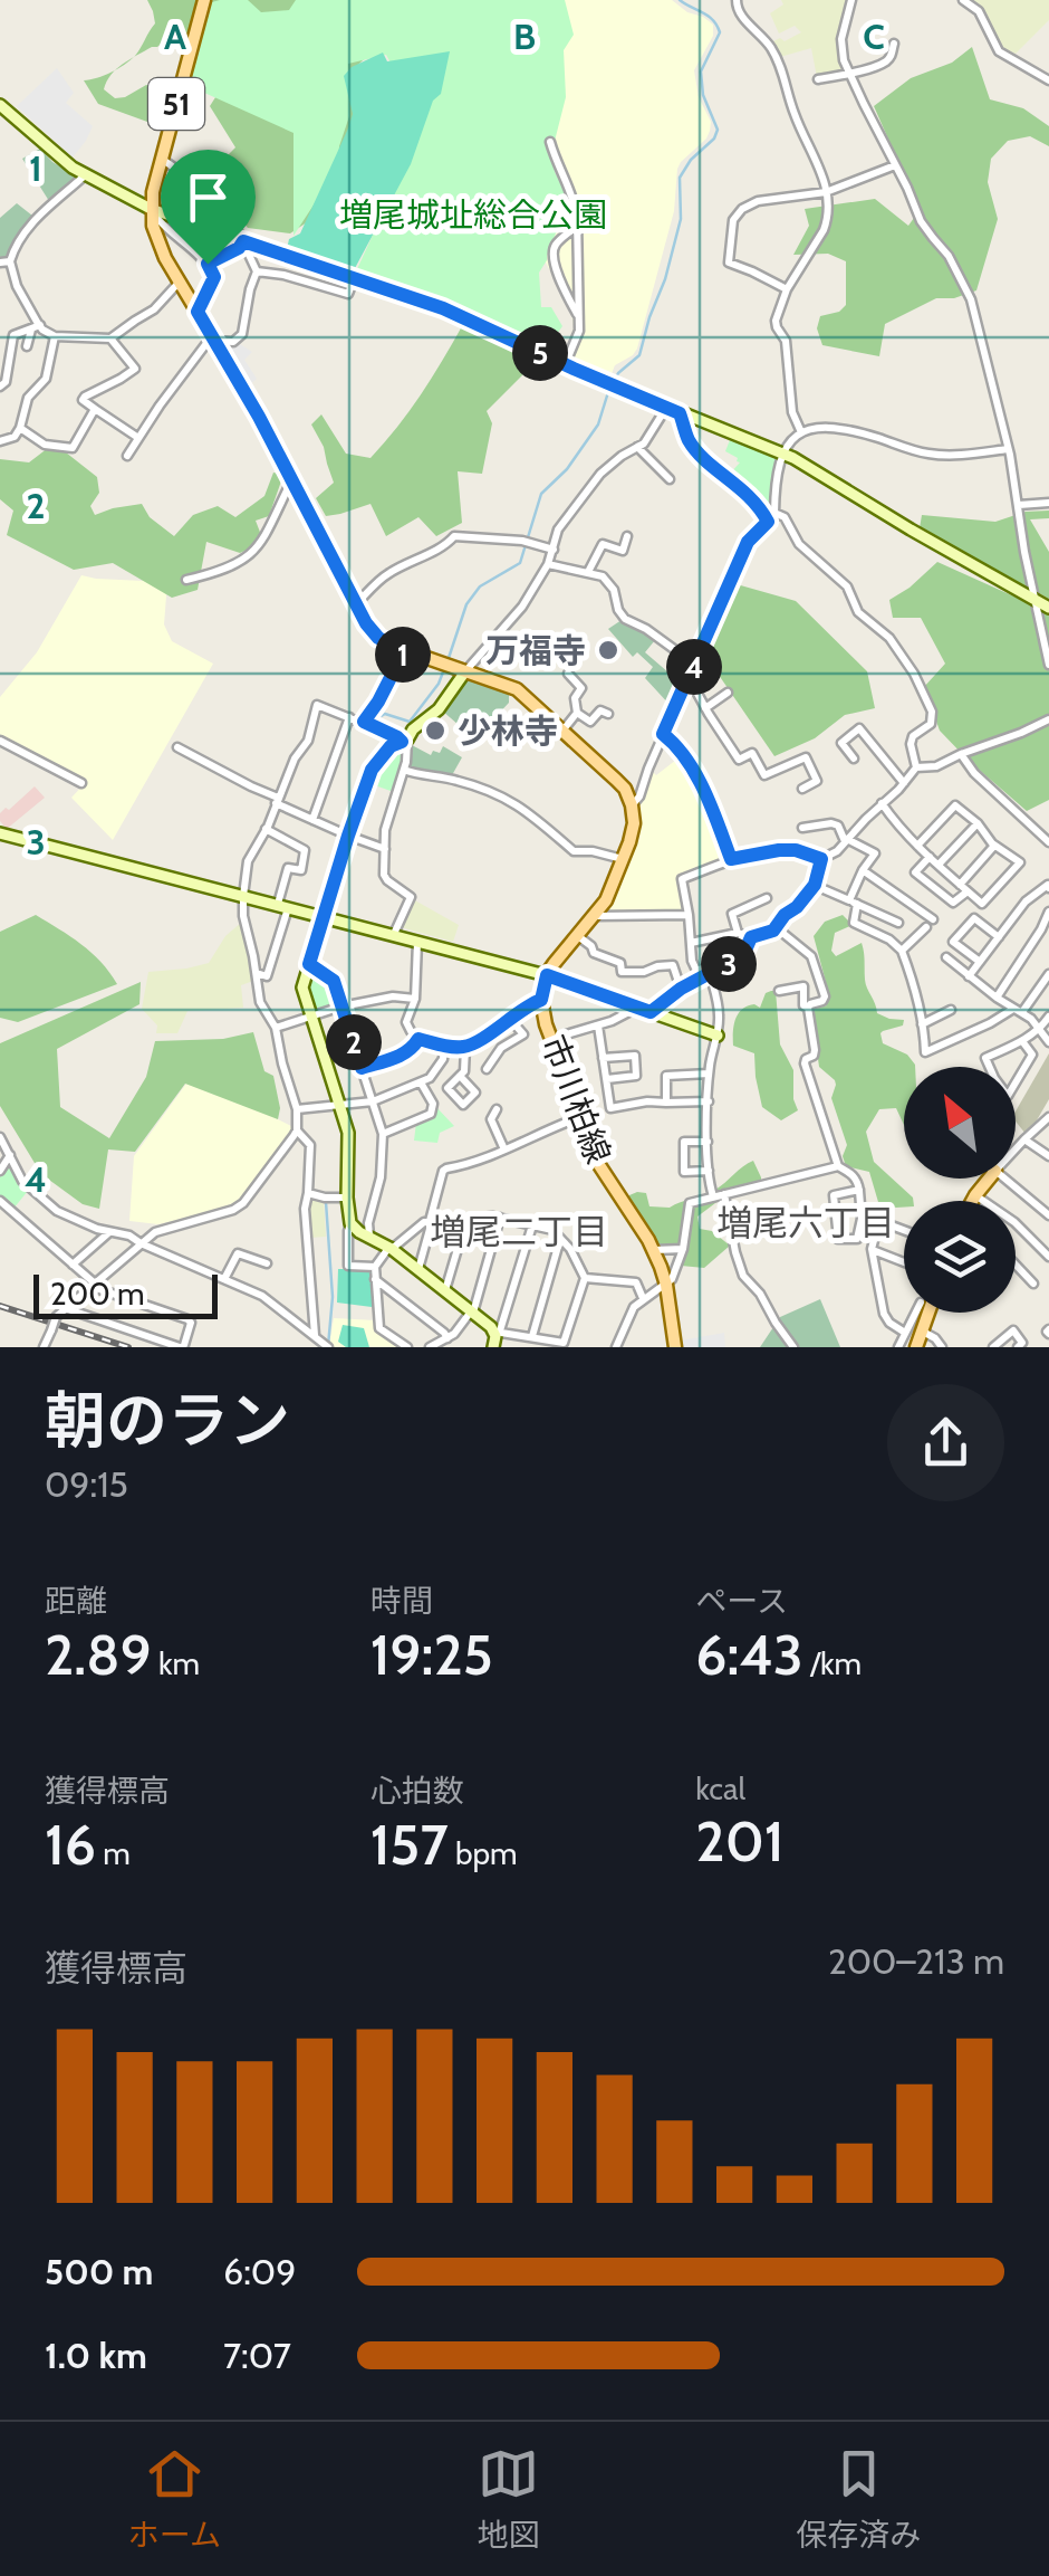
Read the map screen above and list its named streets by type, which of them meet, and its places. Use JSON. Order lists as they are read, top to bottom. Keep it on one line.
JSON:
{"streets":{"main road":["51","市川柏線"]},"crossings":[["51","市川柏線"]],"districts":["増尾六丁目","増尾二丁目"],"parks":["増尾城址総合公園"],"places":["万福寺","少林寺"],"scale_bar":"200 m","north":"top left","page":{"pins":["5","1","4","3","2"],"scale":"200 m","heading":["朝のラン","09:15"],"stats":[["距離","2.89 km"],["時間","19:25"],["ペース","6:43 /km"],["獲得標高","16 m"],["心拍数","157 bpm"],["kcal","201"]],"chart":["獲得標高","200–213 m"],"list":[{"name":"500 m","note":"6:09"},{"name":"1.0 km","note":"7:07"}],"tabs":["ホーム","地図","保存済み"]},"grid":{"columns":["A","B","C"],"rows":["1","2","3","4"]}}
